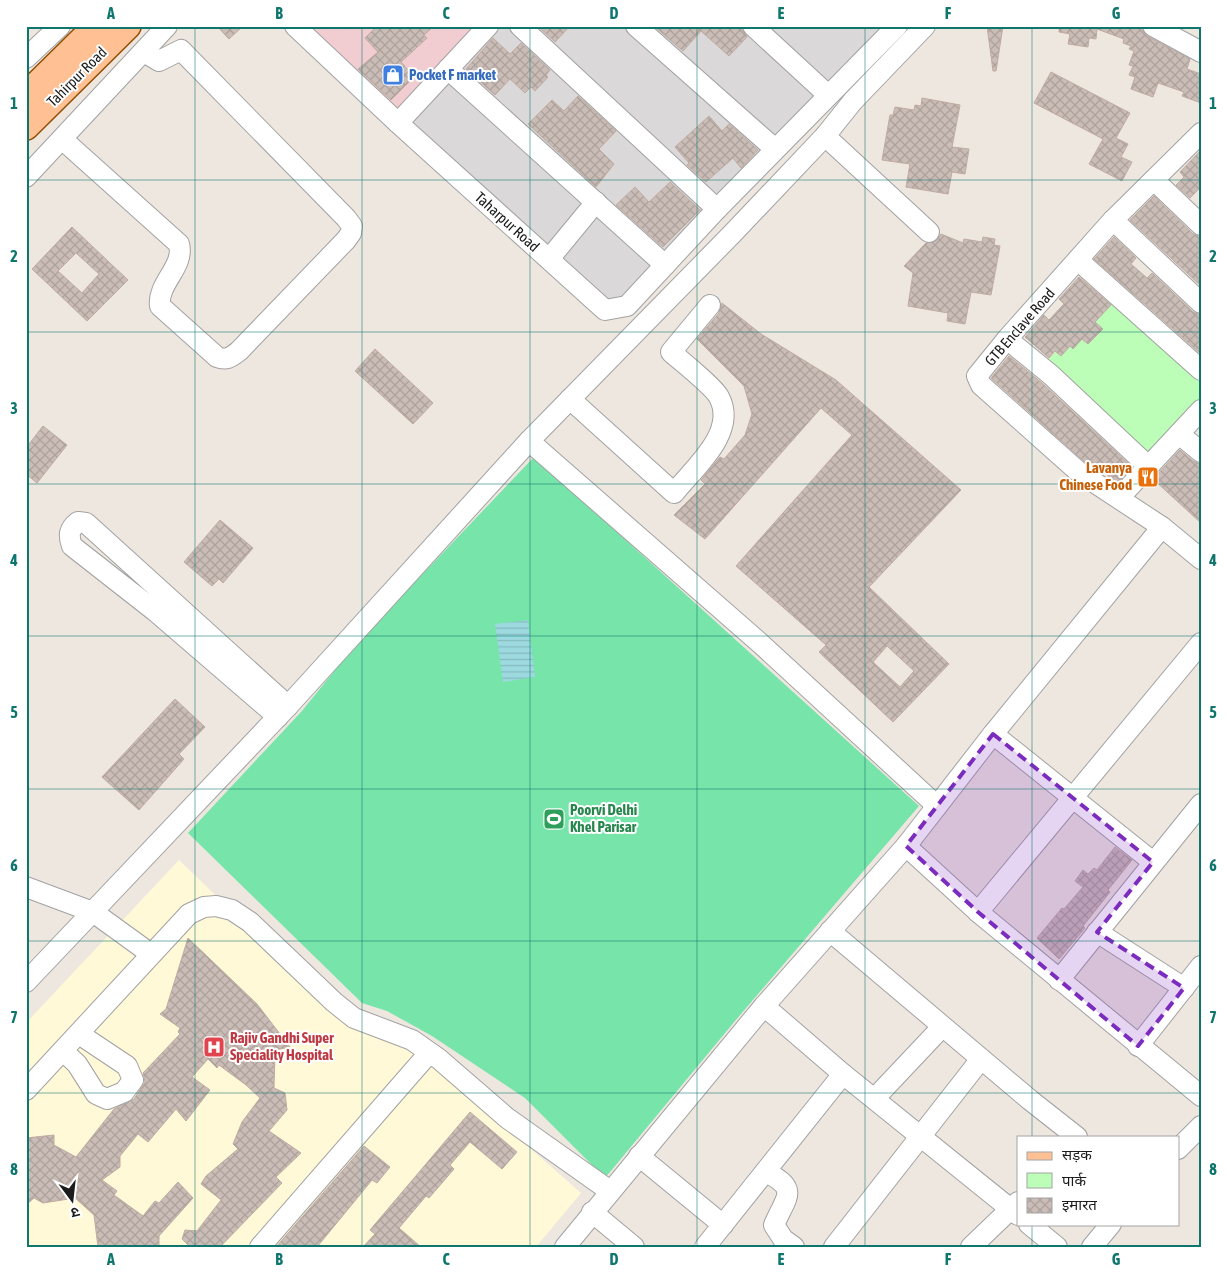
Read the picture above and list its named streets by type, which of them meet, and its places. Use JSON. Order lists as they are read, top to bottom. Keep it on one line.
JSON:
{"streets":{"main road":["Tahirpur Road"],"street":["Taharpur Road","GTB Enclave Road"]},"places":{"shop":["Pocket F market"],"restaurant":["Lavanya Chinese Food"],"sports":["Poorvi Delhi Khel Parisar"],"hospital":["Rajiv Gandhi Super Speciality Hospital"]},"legend":["सड़क","पार्क","इमारत"],"north":"bottom","grid":{"columns":["A","B","C","D","E","F","G"],"rows":["1","2","3","4","5","6","7","8"]}}
